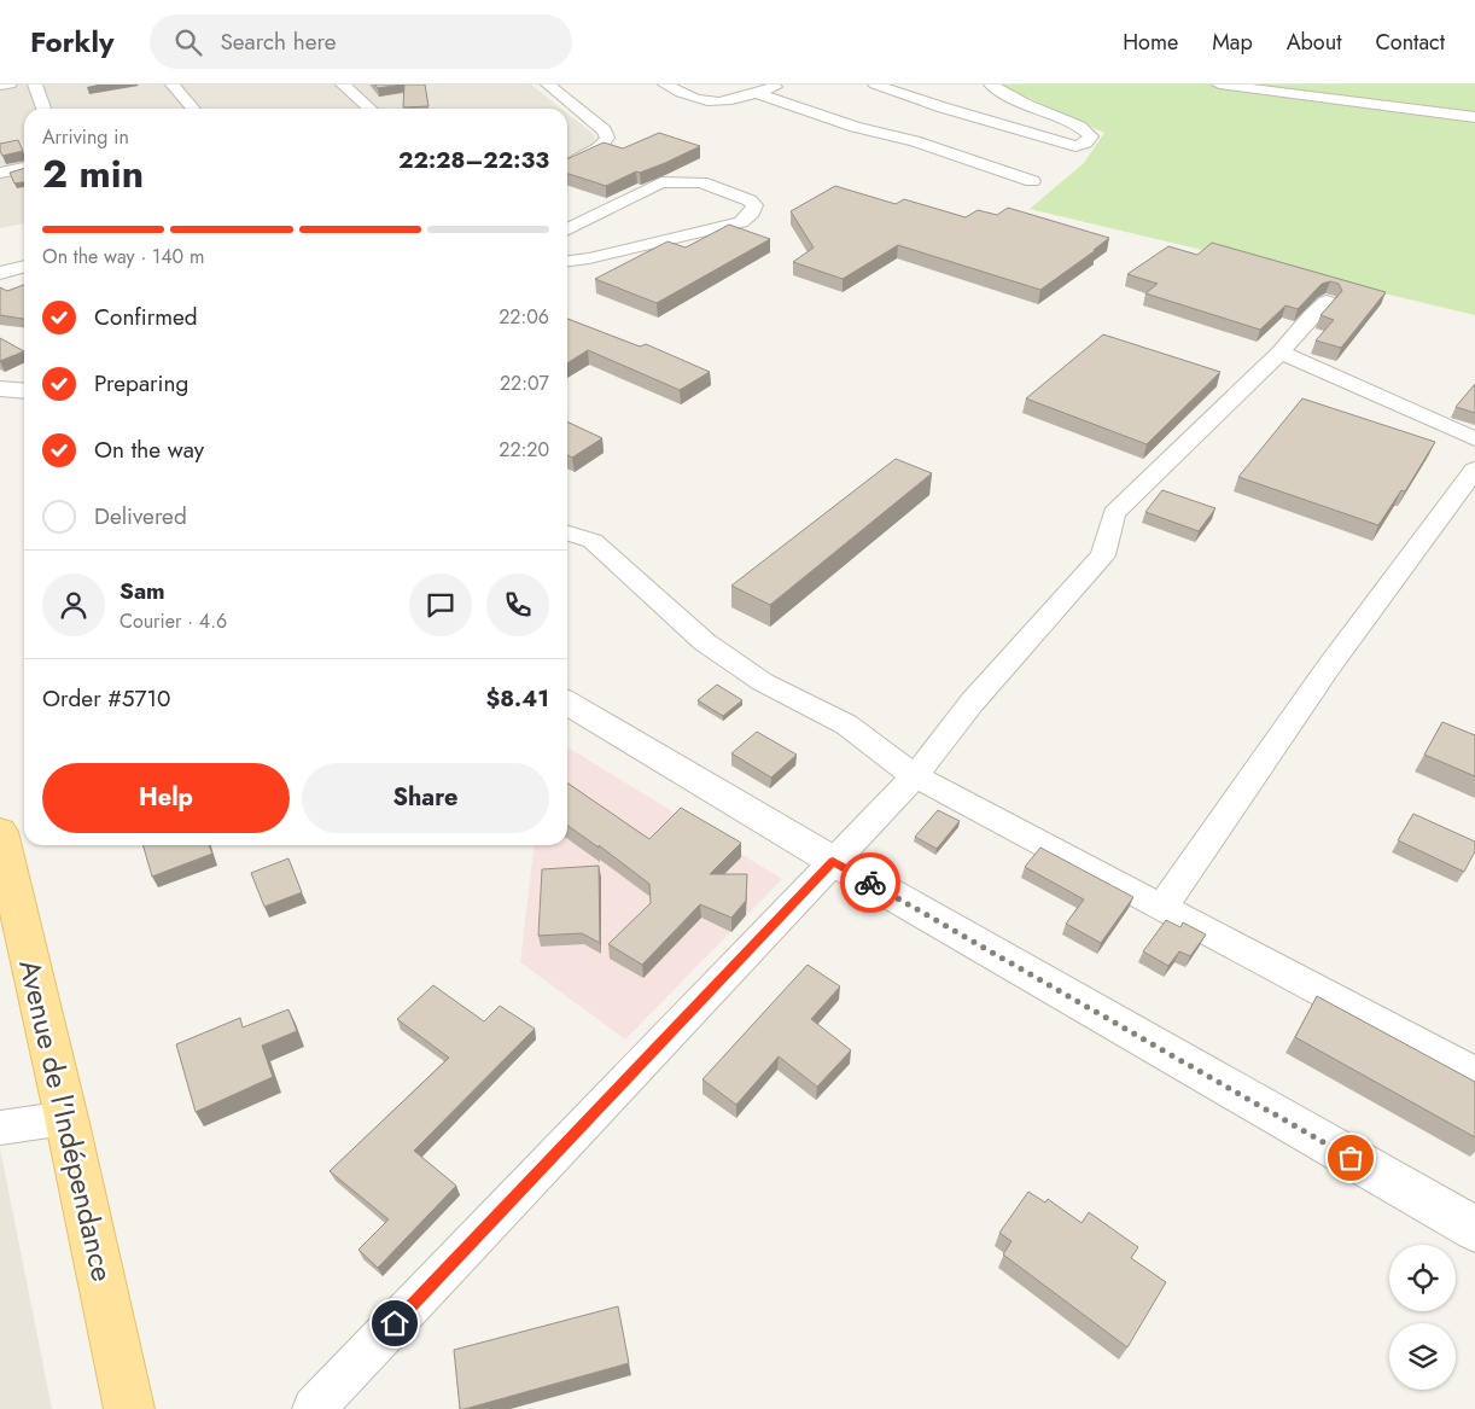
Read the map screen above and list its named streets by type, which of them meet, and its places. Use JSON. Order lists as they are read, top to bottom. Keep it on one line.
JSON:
{"streets":{"main road":["Avenue de l'Indépendance"]},"page":{"header":"Forkly","search":"Search here","nav":["Home","Map","About","Contact"],"heading":["2 min","Arriving in","22:28–22:33"],"panel":["Sam","Courier · 4.6","Order #5710","$8.41"],"bar":"On the way · 140 m","list":[["Confirmed","22:06"],["Preparing","22:07"],["On the way","22:20"],"Delivered"],"buttons":["Help","Share"]}}
